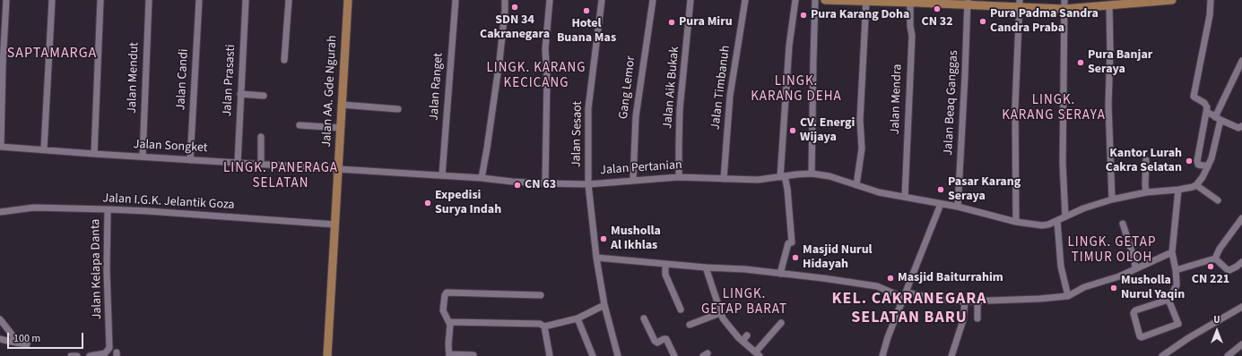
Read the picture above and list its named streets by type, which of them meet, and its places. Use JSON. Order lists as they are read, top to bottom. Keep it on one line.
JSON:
{"streets":{"main road":["Jalan AA. Gde Ngurah"],"street":["Jalan Mendut","Jalan Candi","Jalan Prasasti","Jalan Ranget","Gang Lemor","Jalan Aik Bukak","Jalan Timbanuh","Jalan Mendra","Jalan Beaq Ganggas","Jalan Sesaot","Jalan Songket","Jalan Pertanian","Jalan I.G.K. Jelantik Goza","Jalan Kelapa Danta"]},"crossings":[["Jalan Mendut","Jalan Songket"],["Jalan Candi","Jalan Songket"],["Jalan Prasasti","Jalan Songket"],["Jalan Ranget","Jalan Pertanian"],["Gang Lemor","Jalan Pertanian"],["Jalan Aik Bukak","Jalan Pertanian"],["Jalan Timbanuh","Jalan Pertanian"],["Jalan AA. Gde Ngurah","Jalan Songket"],["Jalan AA. Gde Ngurah","Jalan Pertanian"],["Jalan AA. Gde Ngurah","Jalan I.G.K. Jelantik Goza"],["Jalan Mendra","Jalan Pertanian"],["Jalan Beaq Ganggas","Jalan Pertanian"],["Jalan Sesaot","Jalan Pertanian"],["Jalan Songket","Jalan Pertanian"],["Jalan I.G.K. Jelantik Goza","Jalan Kelapa Danta"]],"districts":["SAPTAMARGA","LINGK. KARANG KECICANG","LINGK. KARANG DEHA","LINGK. KARANG SERAYA","LINGK. PANERAGA SELATAN","LINGK. GETAP TIMUR OLOH","LINGK. GETAP BARAT","KEL. CAKRANEGARA SELATAN BARU"],"places":["SDN 34 Cakranegara","CN 32","Hotel Buana Mas","Pura Karang Doha","Pura Padma Sandra Candra Praba","Pura Miru","Pura Banjar Seraya","CV. Energi Wijaya","Kantor Lurah Cakra Selatan","CN 63","Pasar Karang Seraya","Expedisi Surya Indah","Musholla Al Ikhlas","Masjid Nurul Hidayah","CN 221","Masjid Baiturrahim","Musholla Nurul Yaqin"],"scale_bar":"100 m","north":"top"}
